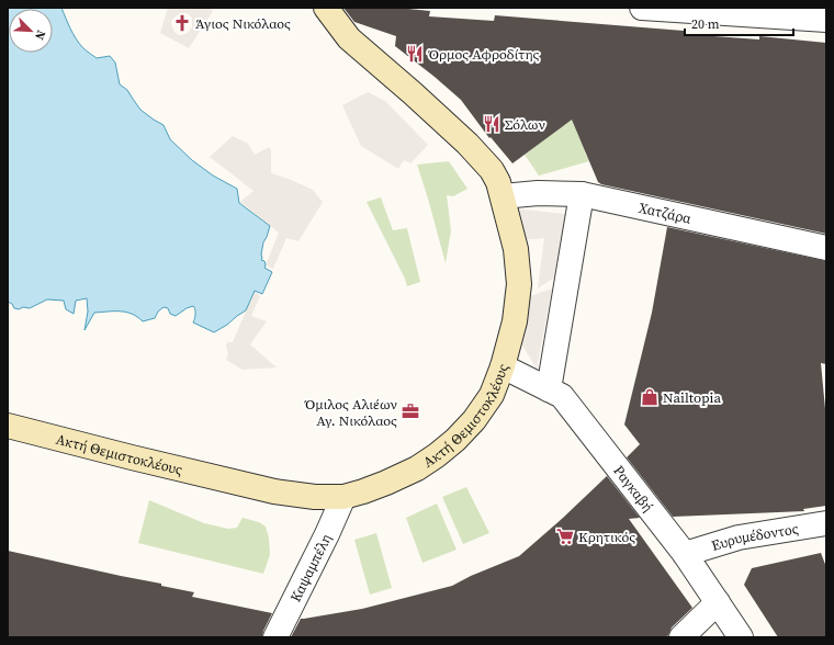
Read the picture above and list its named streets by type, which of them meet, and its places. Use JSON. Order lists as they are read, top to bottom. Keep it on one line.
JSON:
{"streets":{"main road":["Ακτή Θεμιστοκλέους"],"street":["Χατζάρα","Ραγκαβή","Ευρυμέδοντος","Καψαμπέλη"]},"crossings":[["Χατζάρα","Ακτή Θεμιστοκλέους"],["Ακτή Θεμιστοκλέους","Ραγκαβή"],["Ακτή Θεμιστοκλέους","Καψαμπέλη"],["Ραγκαβή","Ευρυμέδοντος"]],"places":{"church":["Άγιος Νικόλαος"],"restaurant":["Όρμος Αφροδίτης","Σόλων"],"shop":["Nailtopia"],"office":["Όμιλος Αλιέων Αγ. Νικόλαος"],"supermarket":["Κρητικός"]},"scale_bar":"20 m","north":"bottom right"}
